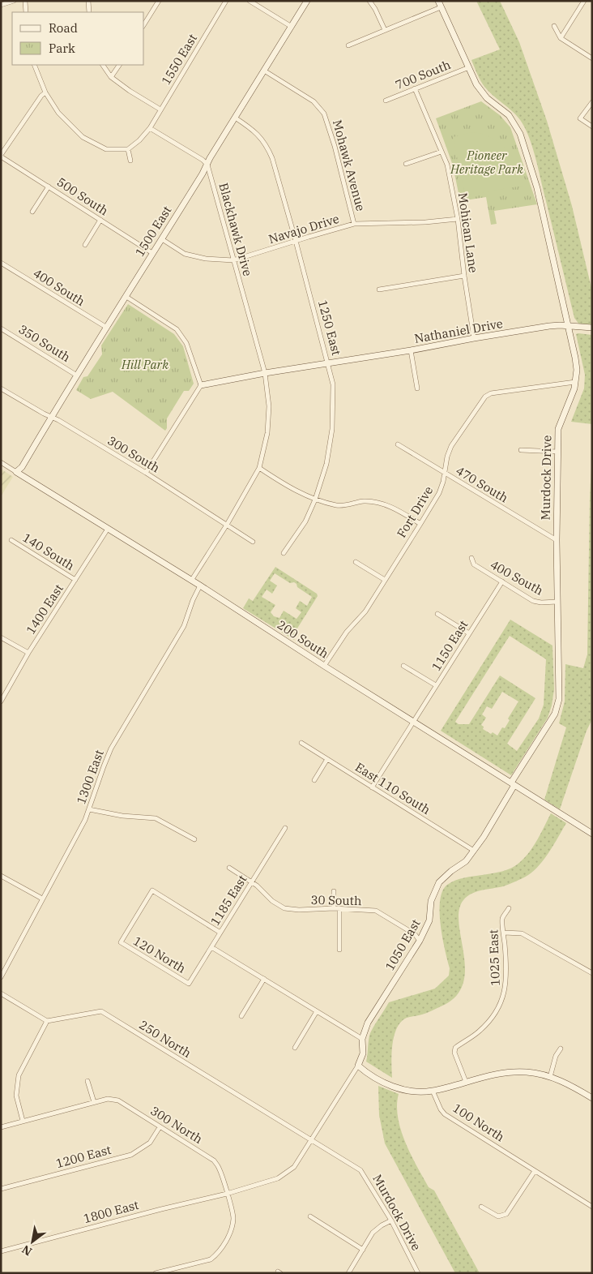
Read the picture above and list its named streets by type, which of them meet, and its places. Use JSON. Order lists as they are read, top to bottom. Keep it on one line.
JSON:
{"streets":{"street":["1550 East","700 South","Mohawk Avenue","500 South","Navajo Drive","Blackhawk Drive","1500 East","Mohican Lane","400 South","1250 East","Nathaniel Drive","350 South","300 South","Murdock Drive","470 South","Fort Drive","140 South","1400 East","200 South","1150 East","1300 East","East 110 South","1185 East","30 South","1050 East","120 North","1025 East","250 North","100 North","300 North","1200 East","1800 East"]},"crossings":[["700 South","Mohican Lane"],["700 South","Murdock Drive"],["Mohawk Avenue","Navajo Drive"],["Mohawk Avenue","1500 East"],["500 South","1500 East"],["Navajo Drive","Blackhawk Drive"],["Navajo Drive","1500 East"],["Navajo Drive","Mohican Lane"],["Navajo Drive","1250 East"],["Blackhawk Drive","1500 East"],["Blackhawk Drive","Nathaniel Drive"],["Blackhawk Drive","300 South"],["1500 East","400 South"],["1500 East","1250 East"],["1500 East","350 South"],["1500 East","300 South"],["1500 East","200 South"],["Mohican Lane","Nathaniel Drive"],["400 South","Murdock Drive"],["400 South","1150 East"],["1250 East","Nathaniel Drive"],["Nathaniel Drive","Murdock Drive"],["Murdock Drive","470 South"],["Murdock Drive","Fort Drive"],["Murdock Drive","200 South"],["Murdock Drive","1050 East"],["Murdock Drive","250 North"],["470 South","Fort Drive"],["Fort Drive","200 South"],["140 South","1400 East"],["1400 East","200 South"],["200 South","1150 East"],["200 South","1300 East"],["200 South","1050 East"],["1150 East","East 110 South"],["East 110 South","1050 East"],["1185 East","30 South"],["1185 East","120 North"],["30 South","1050 East"],["300 North","1200 East"],["300 North","1800 East"]],"parks":["Pioneer Heritage Park","Hill Park"],"legend":["Road","Park"],"north":"bottom left"}
